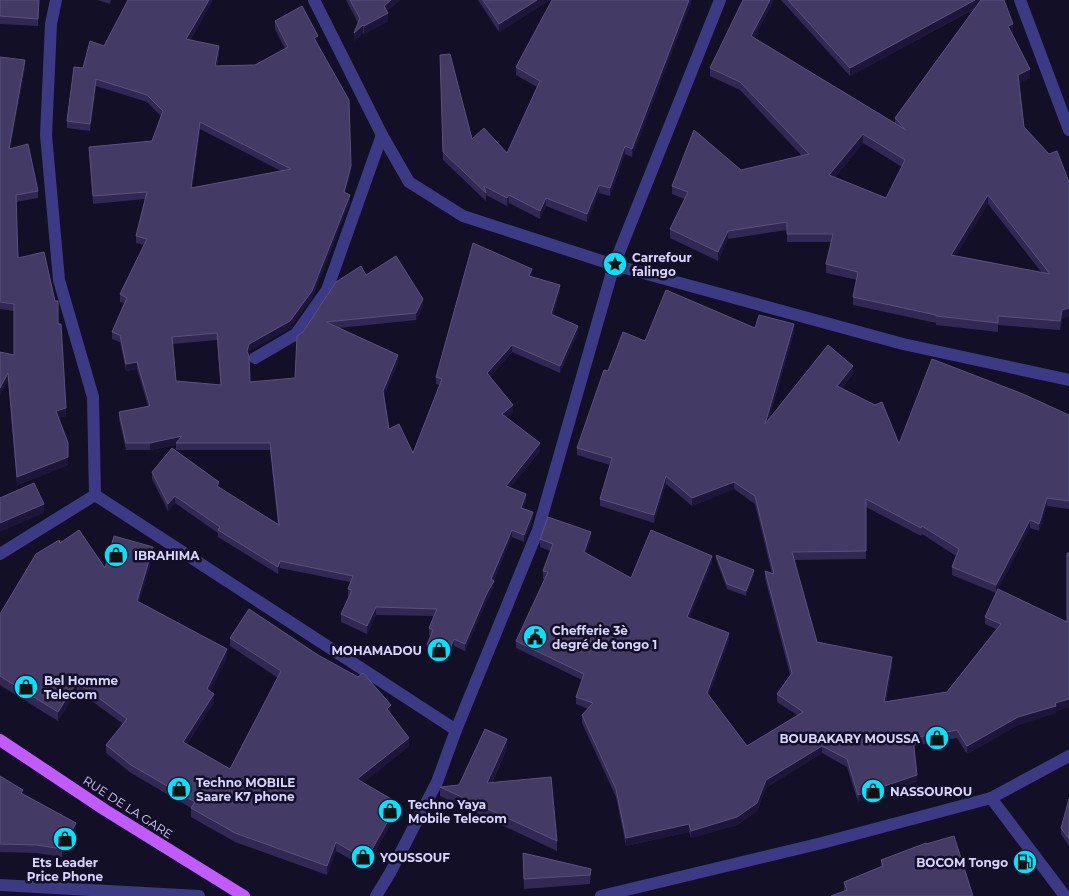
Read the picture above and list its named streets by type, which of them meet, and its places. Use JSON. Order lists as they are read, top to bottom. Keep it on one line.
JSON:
{"streets":{"main road":["RUE DE LA GARE"]},"places":{"place":["Carrefour falingo"],"shop":["IBRAHIMA","MOHAMADOU","Bel Homme Telecom","BOUBAKARY MOUSSA","Techno MOBILE Saare K7 phone","NASSOUROU","Techno Yaya Mobile Telecom","Ets Leader Price Phone","YOUSSOUF"],"public building":["Chefferie 3è degré de tongo 1"],"fuel station":["BOCOM Tongo"]}}
